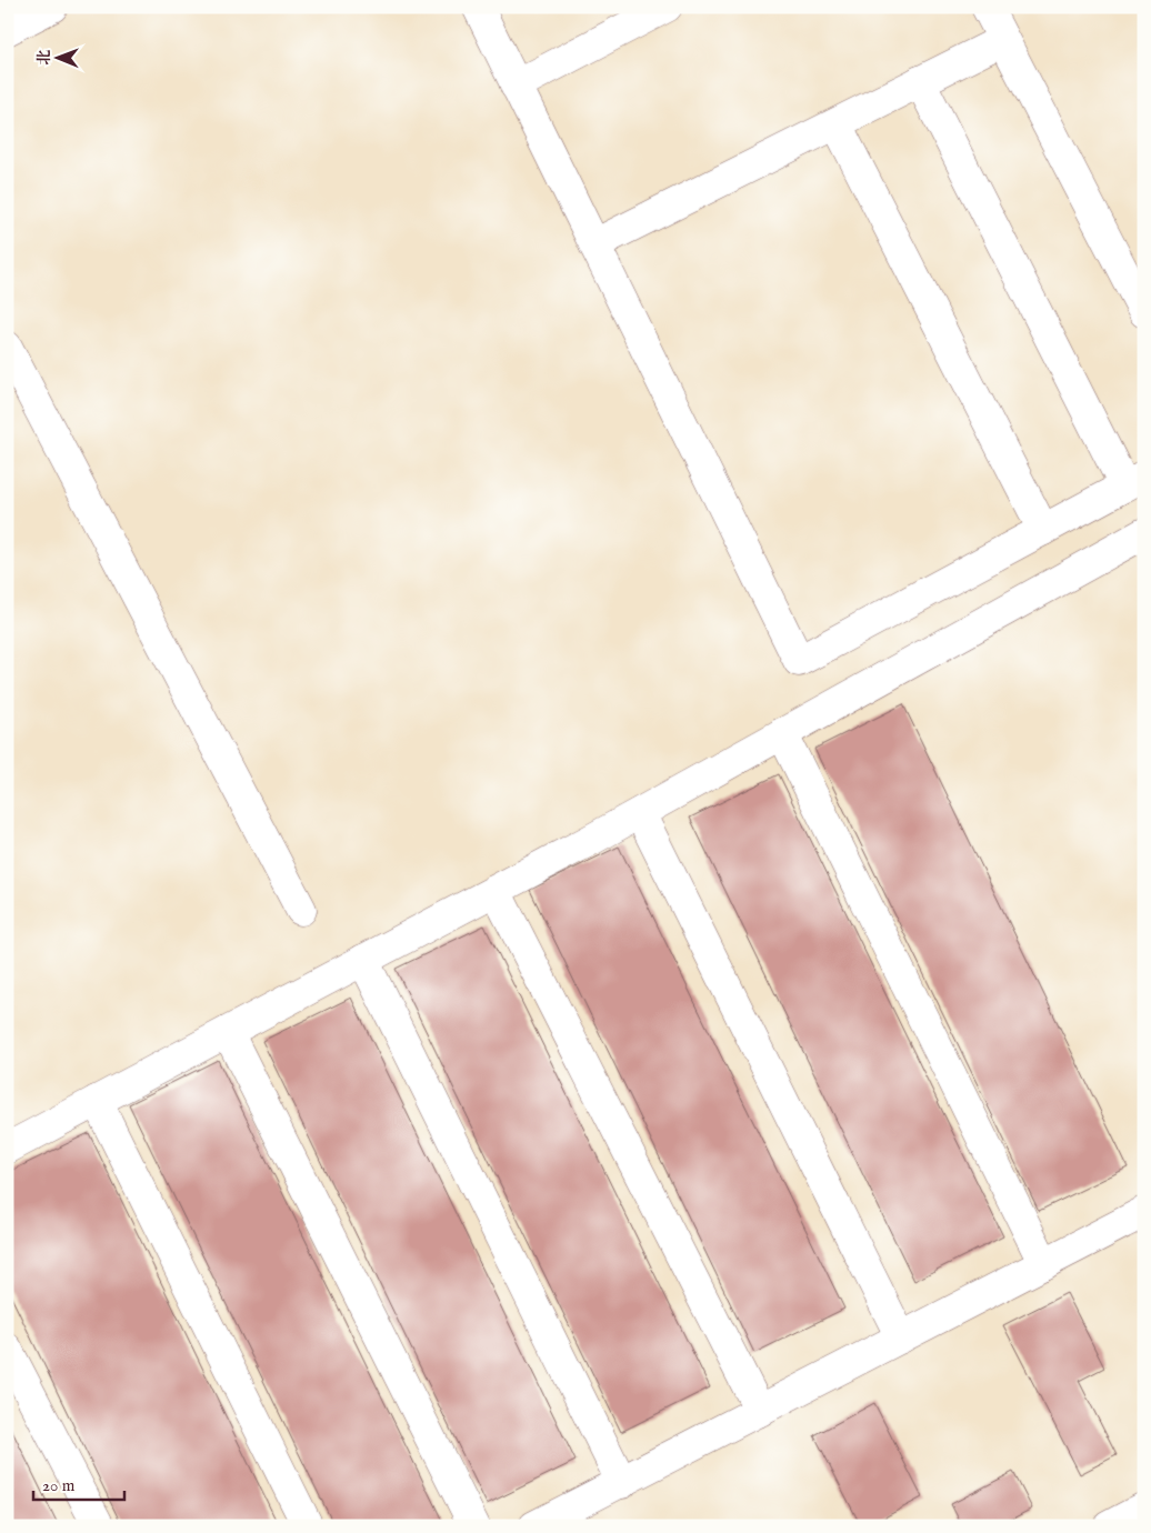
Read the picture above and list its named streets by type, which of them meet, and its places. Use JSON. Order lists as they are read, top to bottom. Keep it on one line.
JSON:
{"scale_bar":"20 m","north":"left"}
